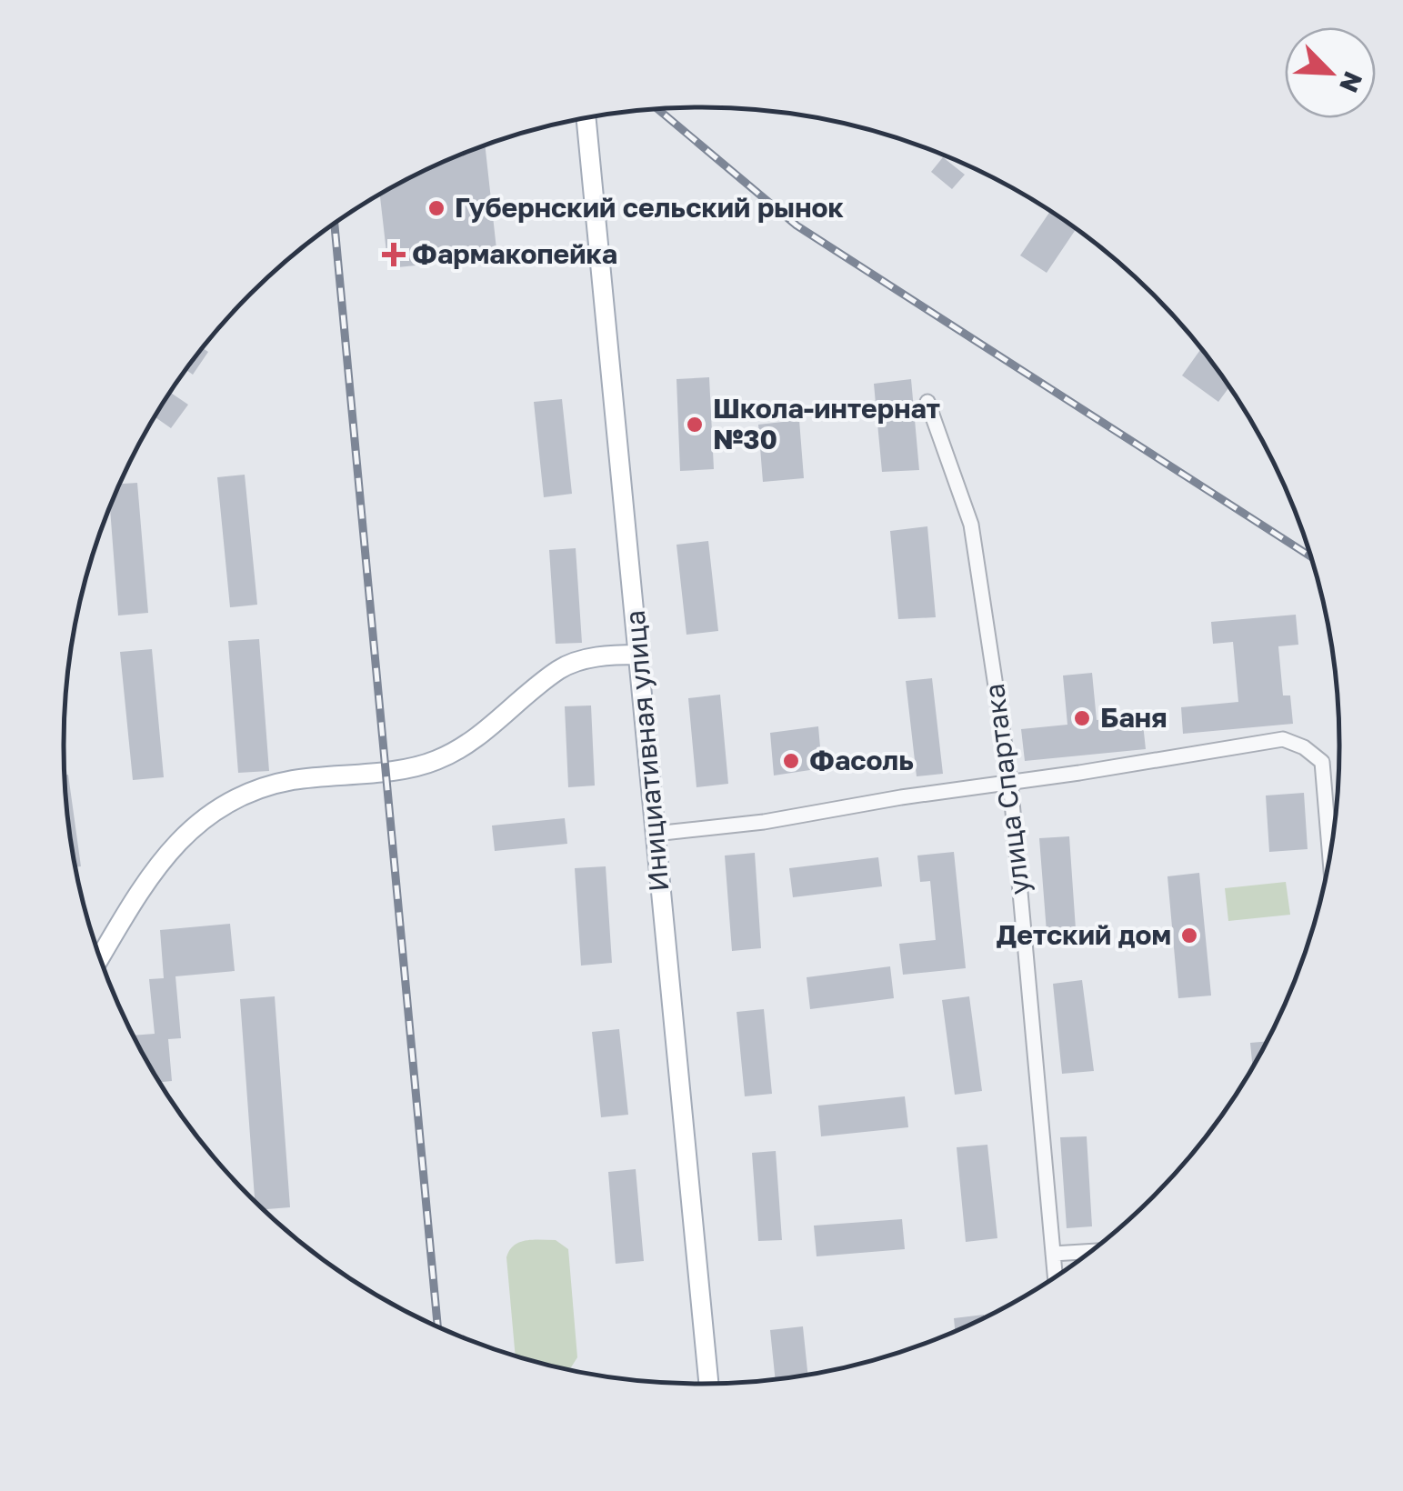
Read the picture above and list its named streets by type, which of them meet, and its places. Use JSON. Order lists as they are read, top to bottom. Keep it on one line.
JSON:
{"streets":{"main road":["Инициативная улица"],"street":["улица Спартака"]},"places":{"other":["Губернский сельский рынок","Школа-интернат №30","Баня","Фасоль","Детский дом"],"health":["Фармакопейка"]},"north":"bottom right"}
